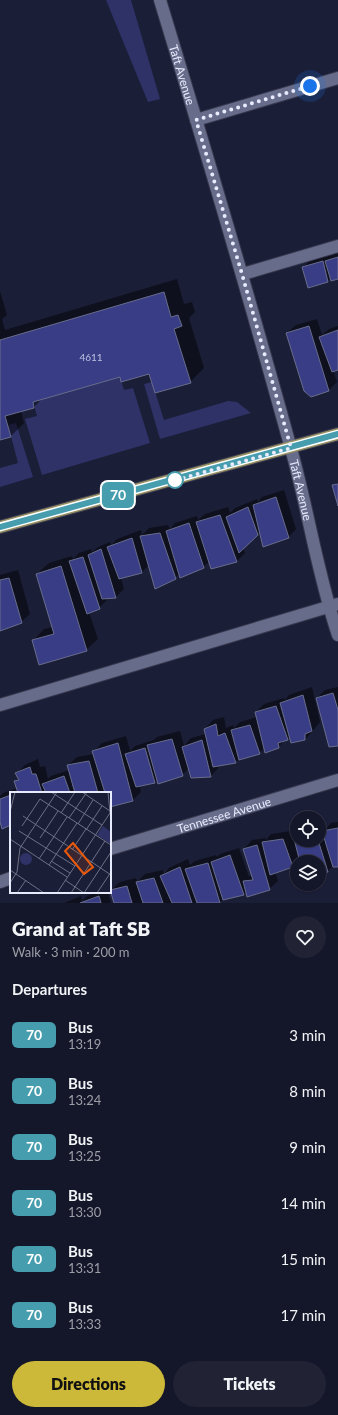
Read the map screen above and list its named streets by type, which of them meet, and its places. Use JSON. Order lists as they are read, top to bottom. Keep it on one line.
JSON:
{"streets":{"street":["Taft Avenue","Tennessee Avenue"]},"lines":["bus line 70"],"house_numbers":["4611"],"page":{"on_map":"70","heading":[["Grand at Taft SB","Walk · 3 min · 200 m"],"Departures"],"list":[{"mark":"70","name":"Bus","note":"13:19","value":"3 min"},{"mark":"70","name":"Bus","note":"13:24","value":"8 min"},{"mark":"70","name":"Bus","note":"13:25","value":"9 min"},{"mark":"70","name":"Bus","note":"13:30","value":"14 min"},{"mark":"70","name":"Bus","note":"13:31","value":"15 min"},{"mark":"70","name":"Bus","note":"13:33","value":"17 min"}],"buttons":["Directions","Tickets"]}}
